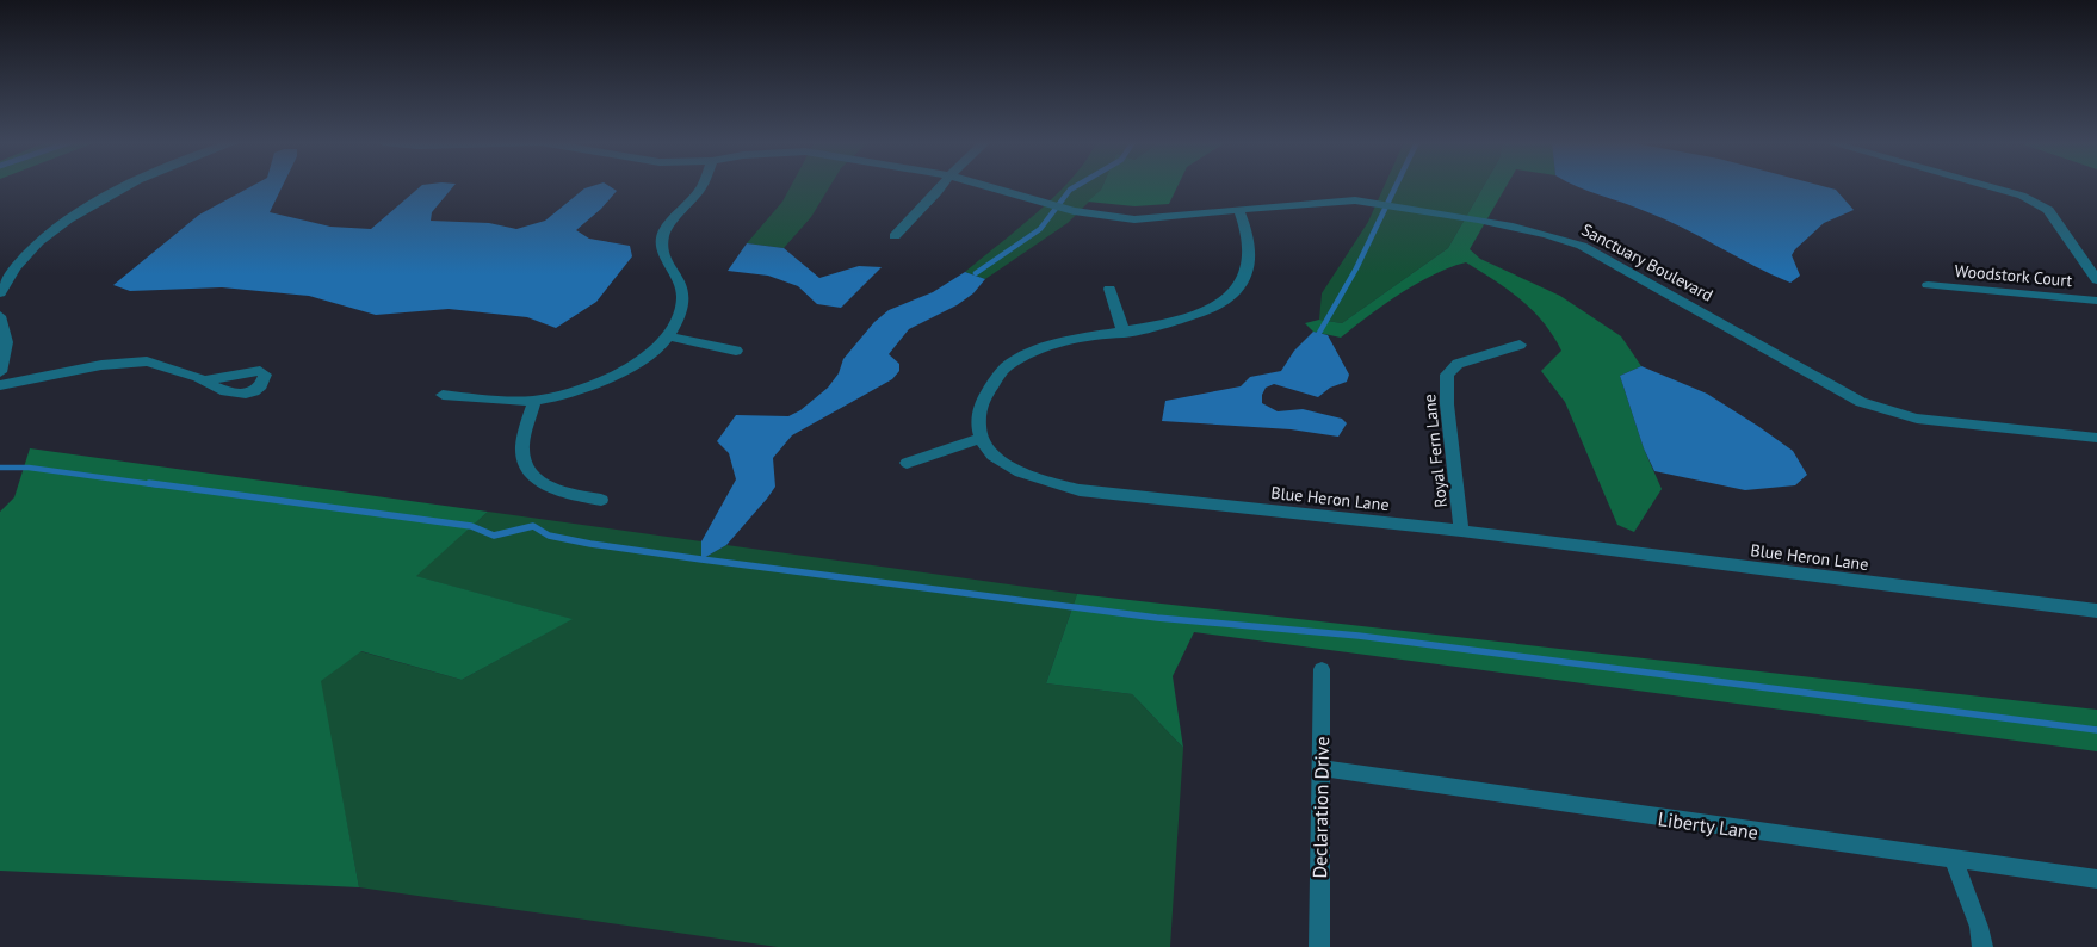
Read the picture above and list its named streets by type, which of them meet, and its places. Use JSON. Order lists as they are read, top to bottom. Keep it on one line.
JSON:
{"streets":{"street":["Sanctuary Boulevard","Woodstork Court","Royal Fern Lane","Blue Heron Lane","Declaration Drive","Liberty Lane"]},"crossings":[["Royal Fern Lane","Blue Heron Lane"],["Declaration Drive","Liberty Lane"]]}
